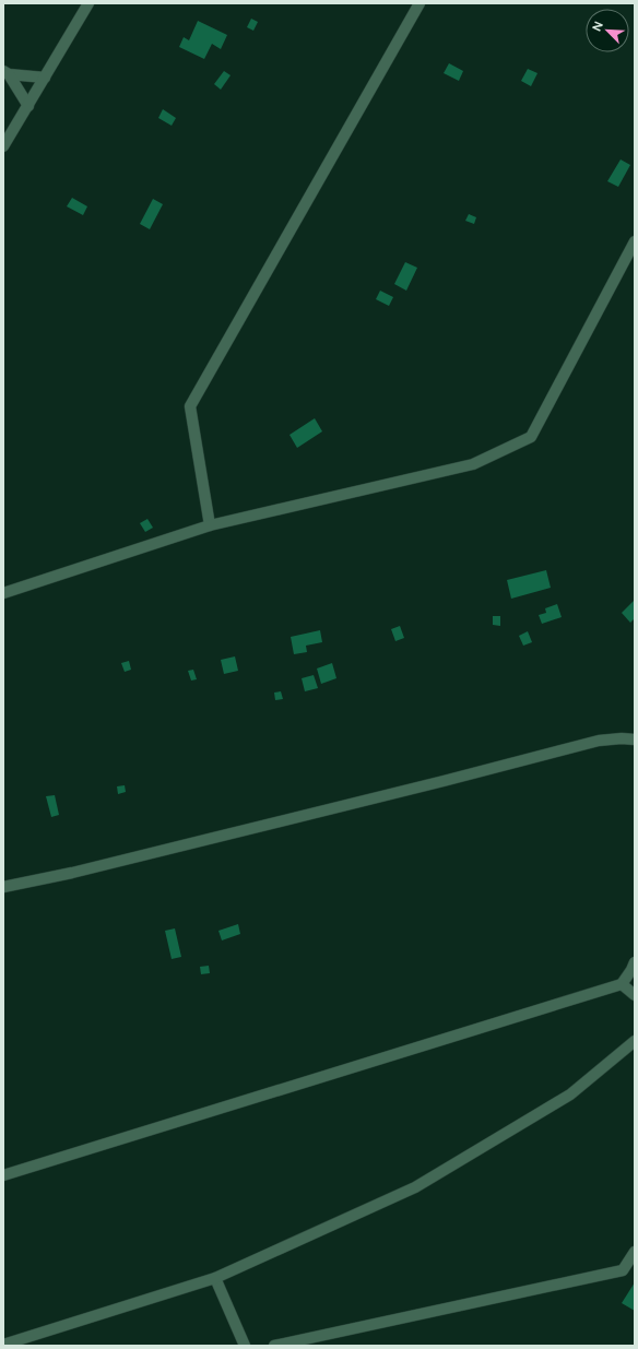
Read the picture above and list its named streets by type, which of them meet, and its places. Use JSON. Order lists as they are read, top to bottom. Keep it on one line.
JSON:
{"north":"top left"}
